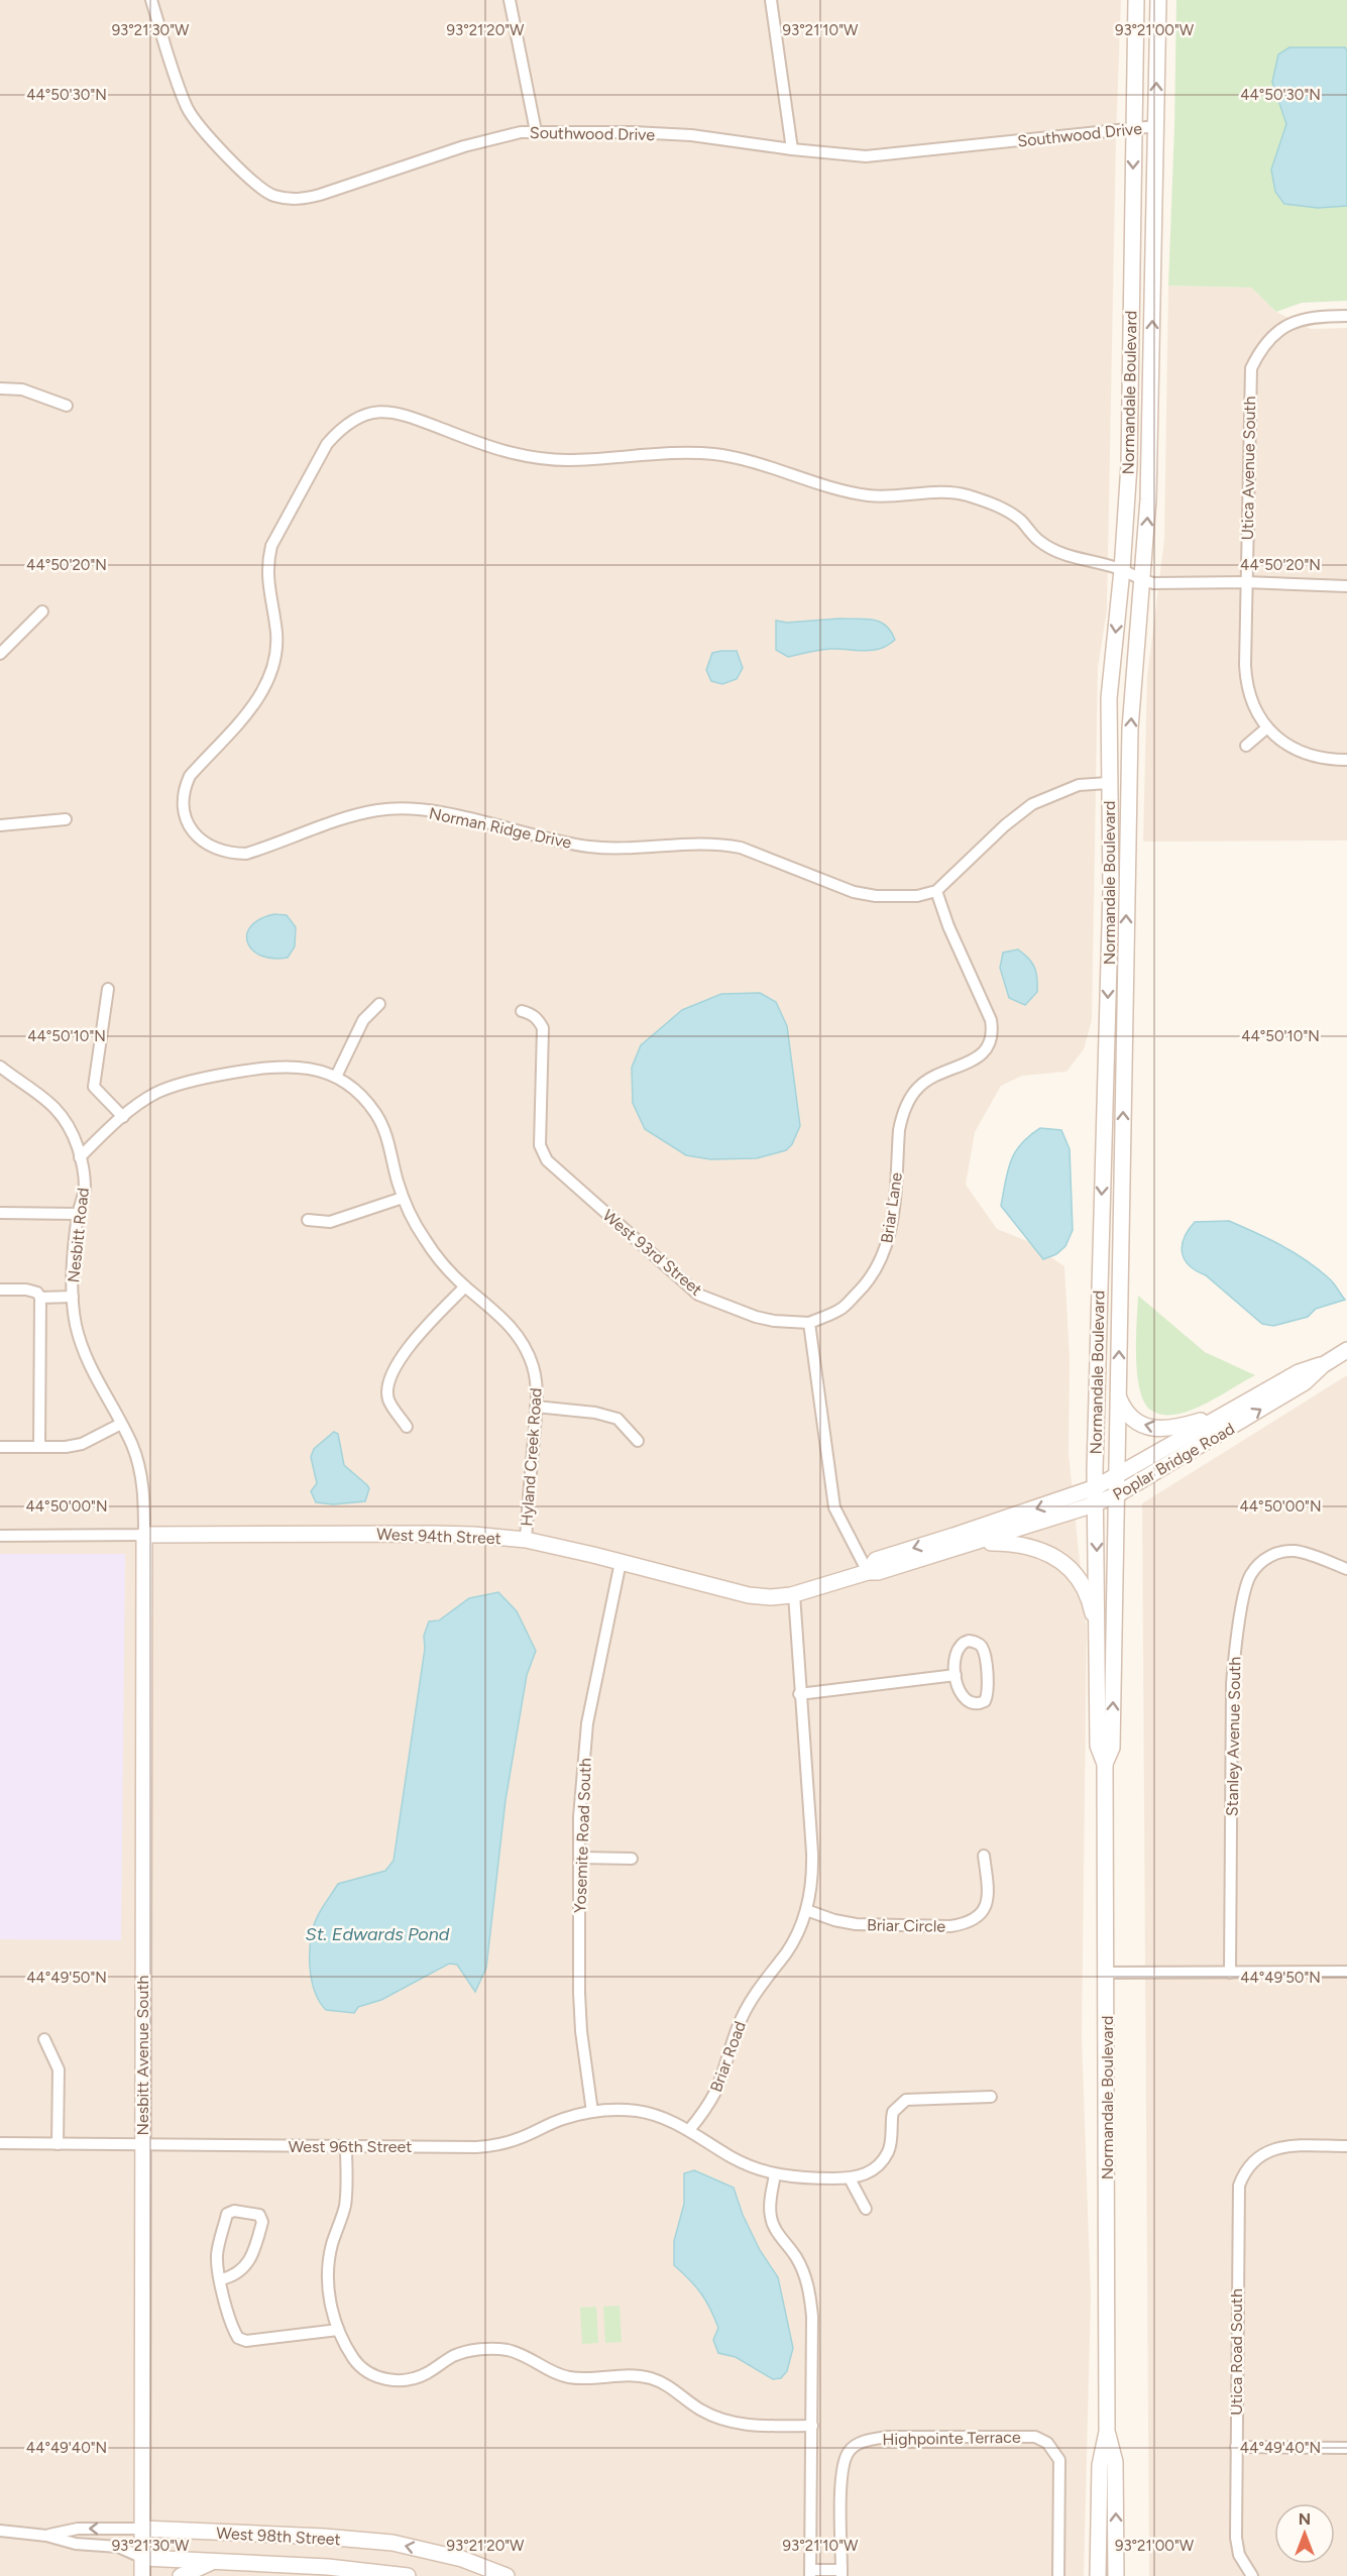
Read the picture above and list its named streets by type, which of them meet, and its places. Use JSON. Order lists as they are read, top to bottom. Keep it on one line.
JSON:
{"streets":{"main road":["Normandale Boulevard","Poplar Bridge Road","West 94th Street","Nesbitt Avenue South","West 98th Street"],"street":["Southwood Drive","Utica Avenue South","Norman Ridge Drive","Briar Lane","Nesbitt Road","West 93rd Street","Hyland Creek Road","Stanley Avenue South","Yosemite Road South","Briar Circle","Briar Road","West 96th Street","Utica Road South","Highpointe Terrace"]},"crossings":[["Southwood Drive","Normandale Boulevard"],["Normandale Boulevard","Norman Ridge Drive"],["Normandale Boulevard","Poplar Bridge Road"],["Norman Ridge Drive","Briar Lane"],["Briar Lane","West 93rd Street"],["Nesbitt Road","Hyland Creek Road"],["Nesbitt Road","West 94th Street"],["Nesbitt Road","Nesbitt Avenue South"],["Hyland Creek Road","West 94th Street"],["Poplar Bridge Road","West 94th Street"],["West 94th Street","Yosemite Road South"],["West 94th Street","Nesbitt Avenue South"],["West 94th Street","Briar Road"],["Yosemite Road South","West 96th Street"],["Briar Circle","Briar Road"],["Nesbitt Avenue South","West 96th Street"],["Nesbitt Avenue South","West 98th Street"],["Briar Road","West 96th Street"]],"one_way":["West 98th Street"],"water":["St. Edwards Pond"],"north":"top","coordinates":["93°21'30\"W","93°21'20\"W","93°21'10\"W","93°21'00\"W","44°50'30\"N","44°50'20\"N","44°50'10\"N","44°50'00\"N","44°49'50\"N","44°49'40\"N"]}
